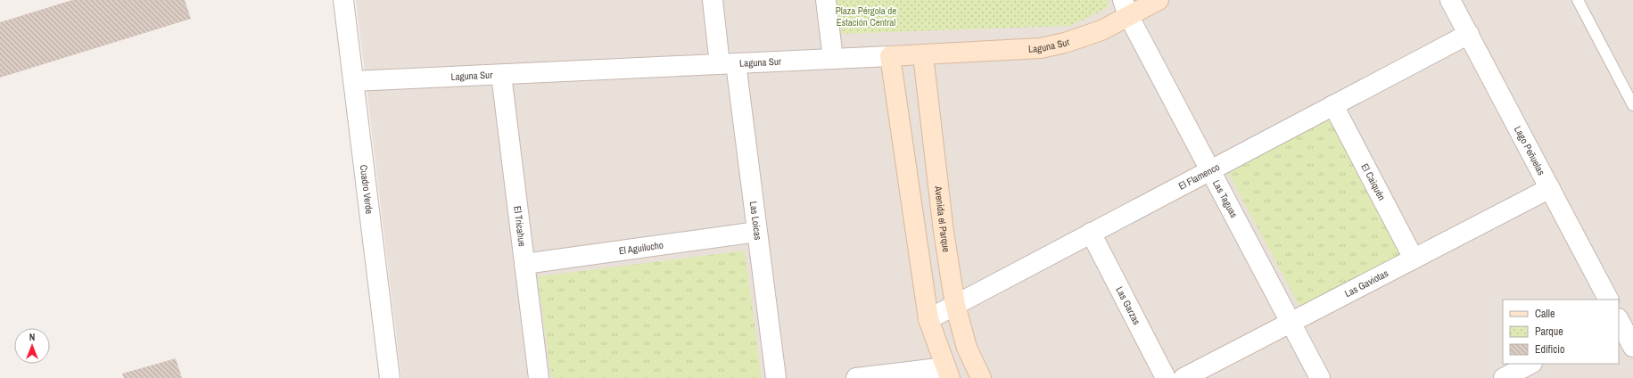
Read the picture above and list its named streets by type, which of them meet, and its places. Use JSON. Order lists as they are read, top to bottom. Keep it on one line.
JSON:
{"streets":{"street":["Laguna Sur","Lago Peñuelas","El Flamenco","El Caiquén","Cuadro Verde","Las Taguas","Avenida el Parque","Las Loicas","El Tricahue","El Aguilucho","Las Gaviotas","Las Garzas"]},"crossings":[["Laguna Sur","Cuadro Verde"],["Laguna Sur","Las Taguas"],["Laguna Sur","Avenida el Parque"],["Laguna Sur","Las Loicas"],["Laguna Sur","El Tricahue"],["Lago Peñuelas","El Flamenco"],["Lago Peñuelas","Las Gaviotas"],["El Flamenco","El Caiquén"],["El Flamenco","Las Taguas"],["El Flamenco","Avenida el Parque"],["El Flamenco","Las Garzas"],["El Caiquén","Las Gaviotas"],["Las Taguas","Las Gaviotas"],["Las Loicas","El Aguilucho"],["El Tricahue","El Aguilucho"]],"parks":["Plaza Pérgola de Estación Central"],"legend":["Calle","Parque","Edificio"],"north":"top"}
